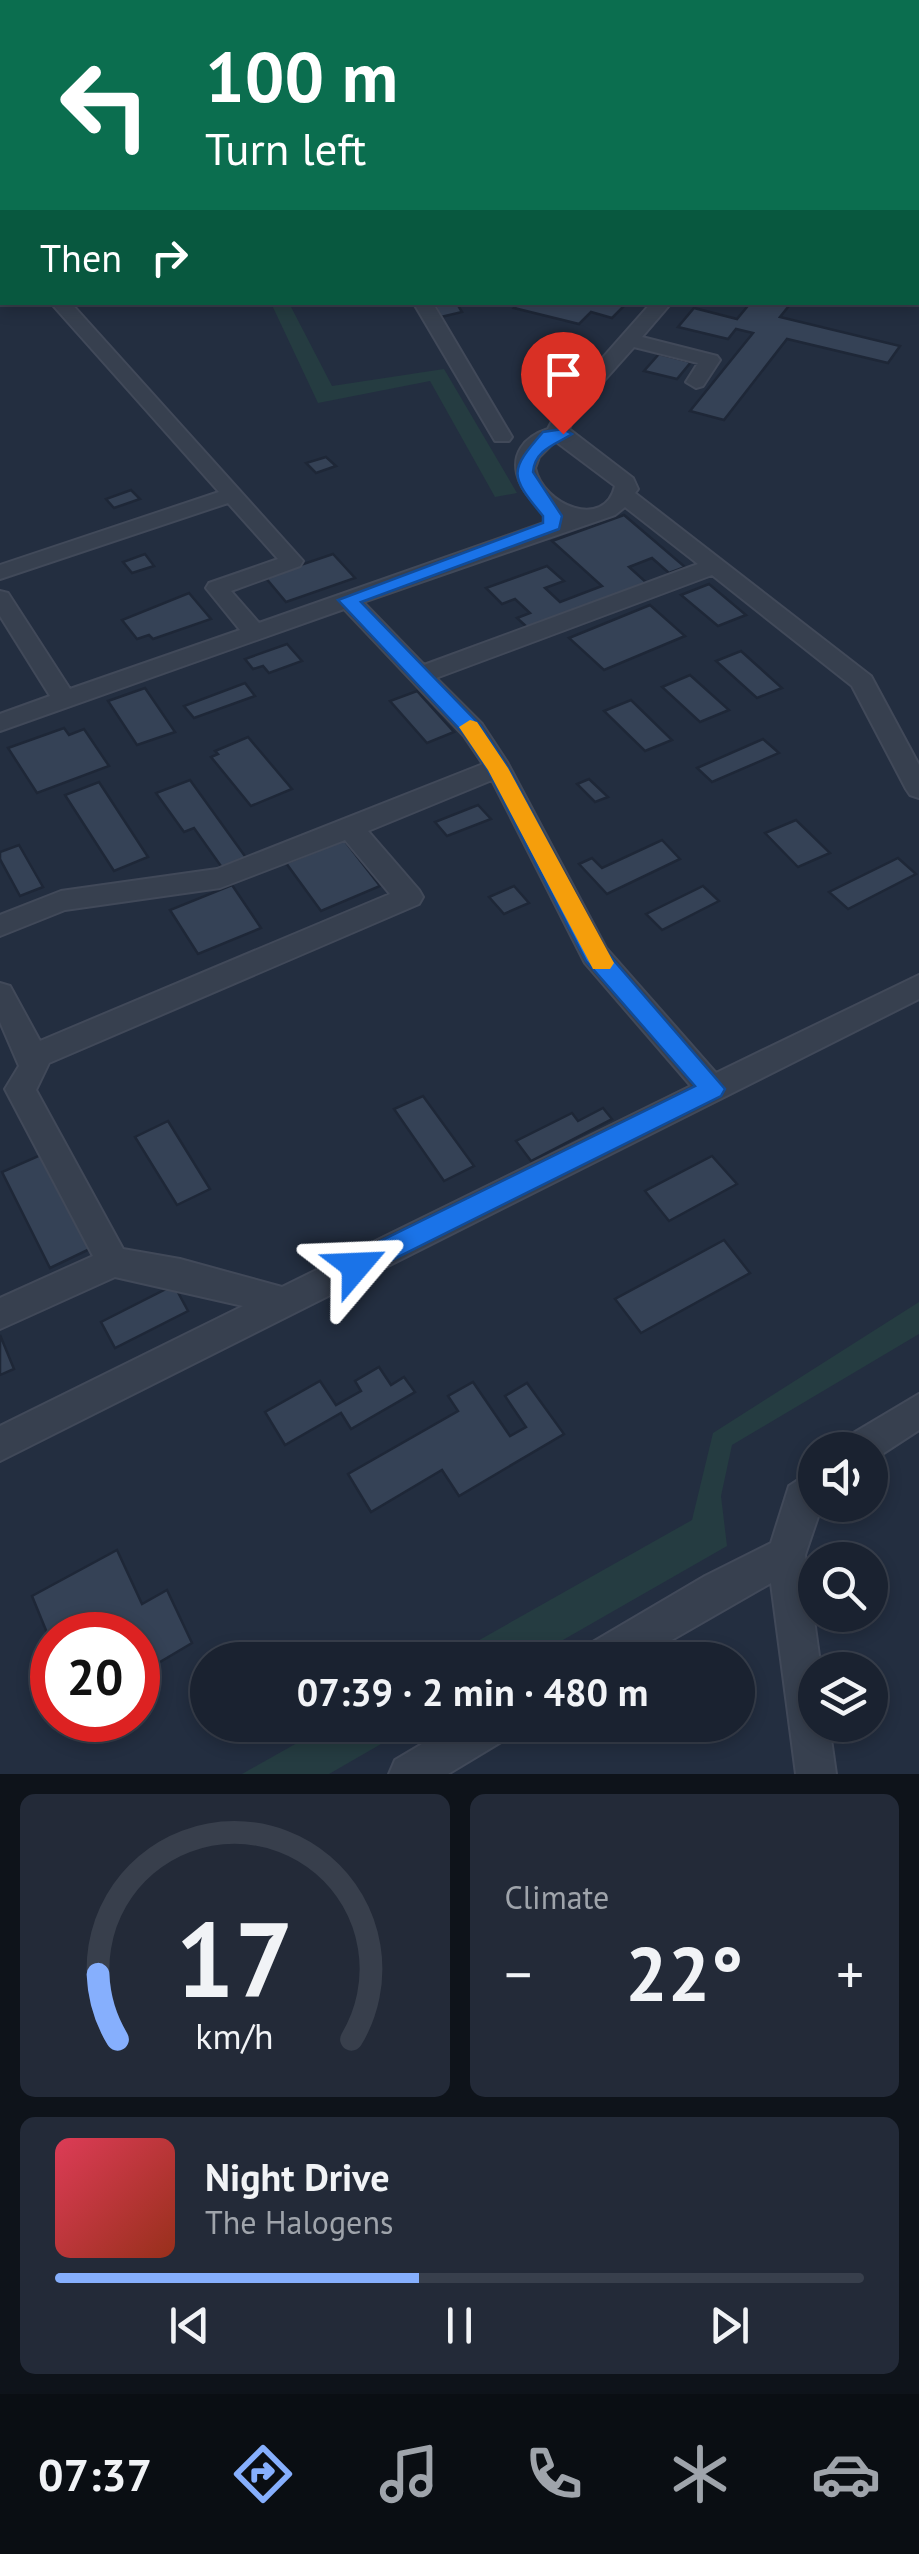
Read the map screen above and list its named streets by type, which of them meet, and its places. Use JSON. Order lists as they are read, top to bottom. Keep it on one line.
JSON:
{"page":{"turn":["100 m","Turn left"],"then":"Then","limit":"20","trip":"07:39 · 2 min · 480 m","tile":"Climate","heat":["−","22°","+"],"song":["Night Drive","The Halogens"],"tabs":"07:37","gauge":["17","km/h"]}}
